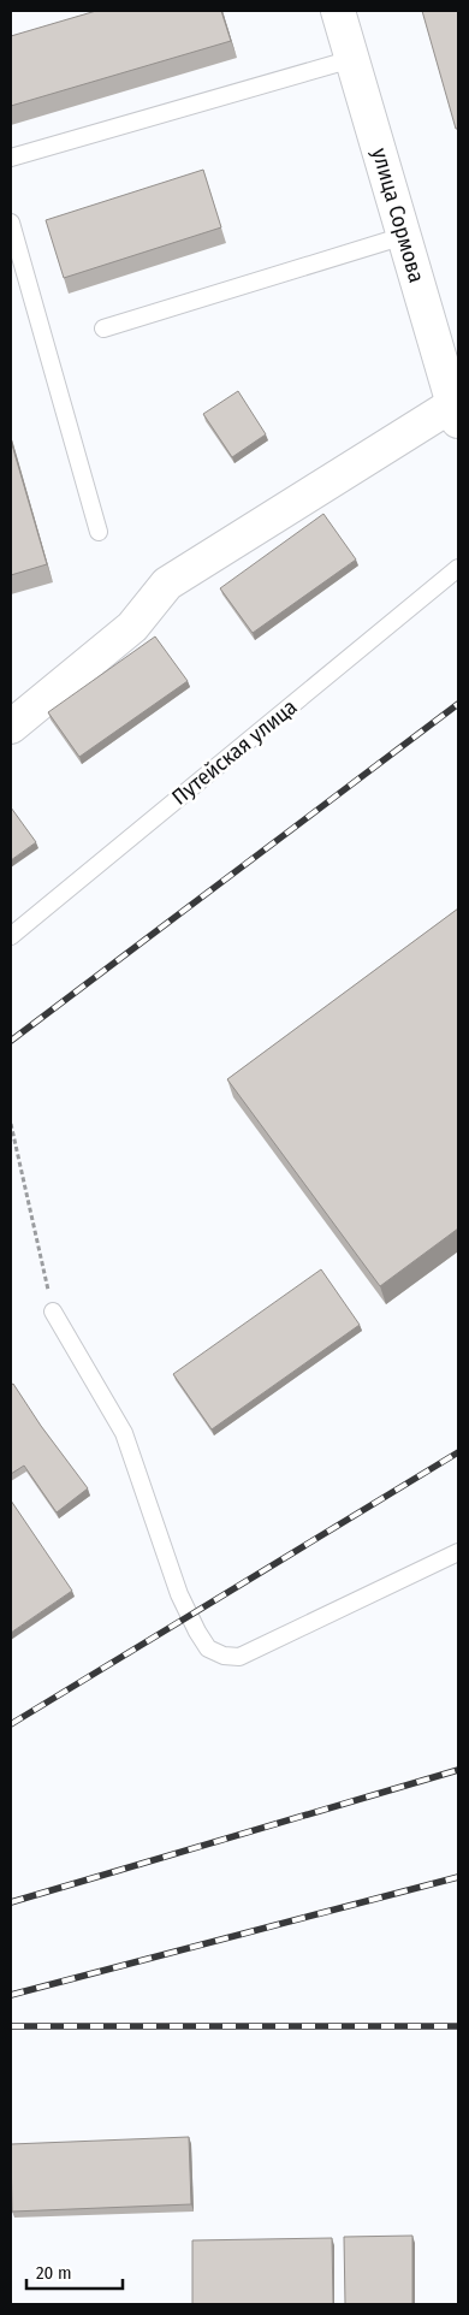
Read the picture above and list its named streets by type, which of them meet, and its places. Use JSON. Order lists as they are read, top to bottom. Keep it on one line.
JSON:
{"streets":{"street":["улица Сормова"],"lane":["Путейская улица"]},"scale_bar":"20 m"}
